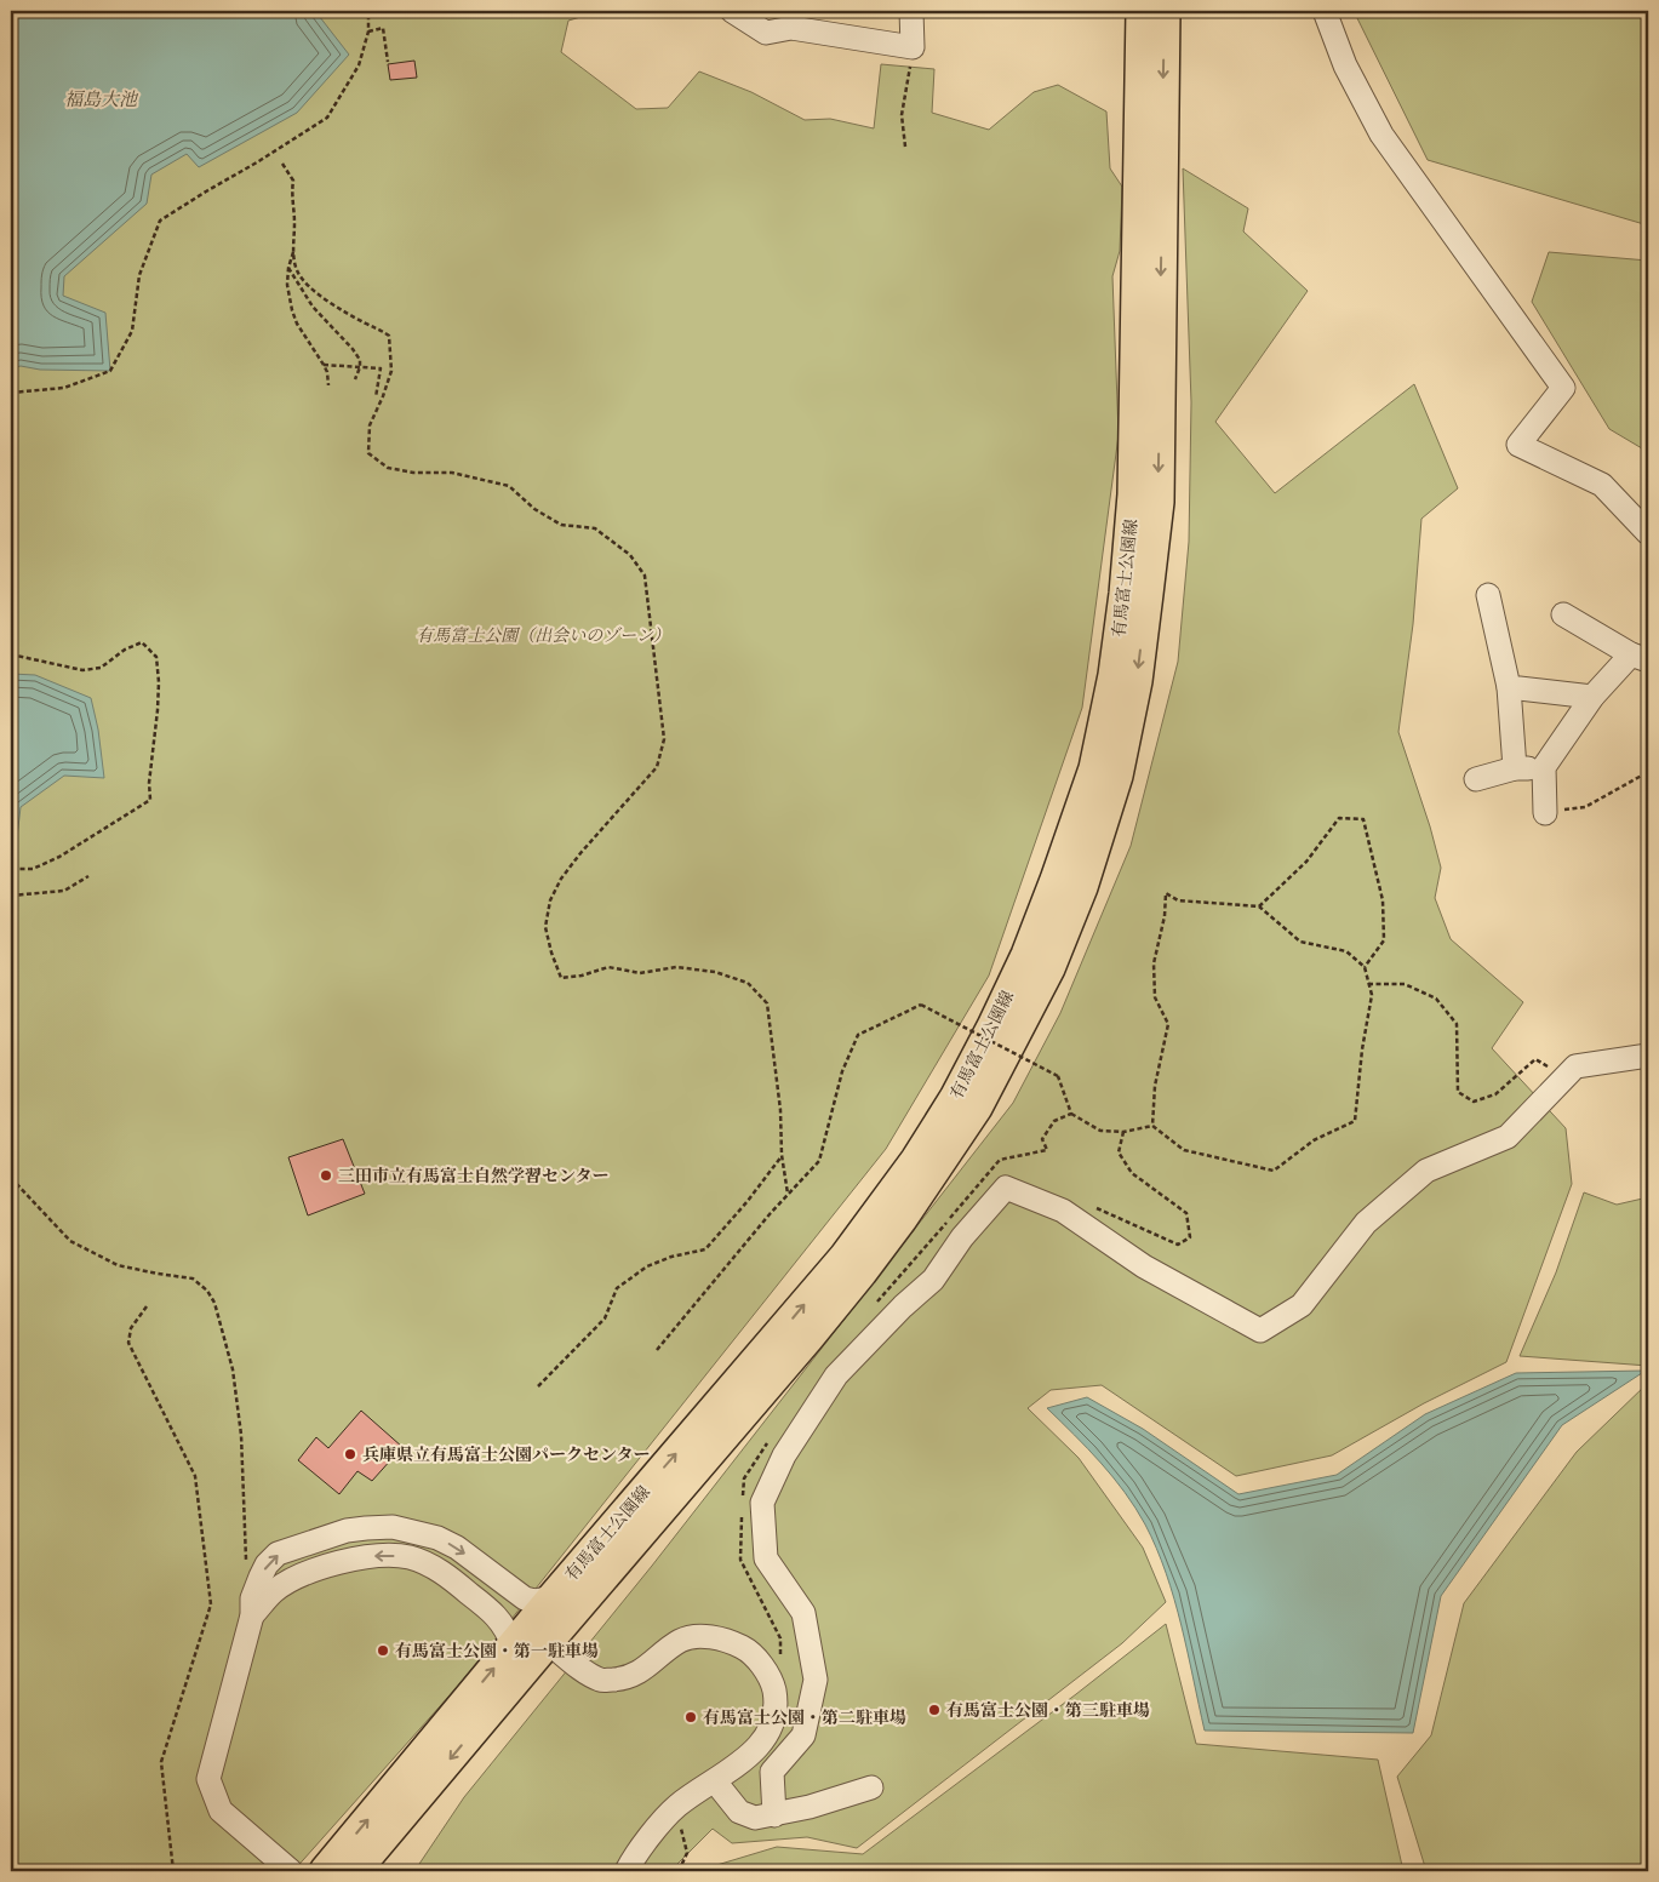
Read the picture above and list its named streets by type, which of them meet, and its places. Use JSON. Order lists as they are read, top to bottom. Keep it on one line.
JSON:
{"streets":{"main road":["有馬富士公園線"]},"water":["福島大池"],"parks":["有馬富士公園（出会いのゾーン）"],"places":["三田市立有馬富士自然学習センター","兵庫県立有馬富士公園パークセンター","有馬富士公園・第一駐車場","有馬富士公園・第三駐車場","有馬富士公園・第二駐車場"]}
